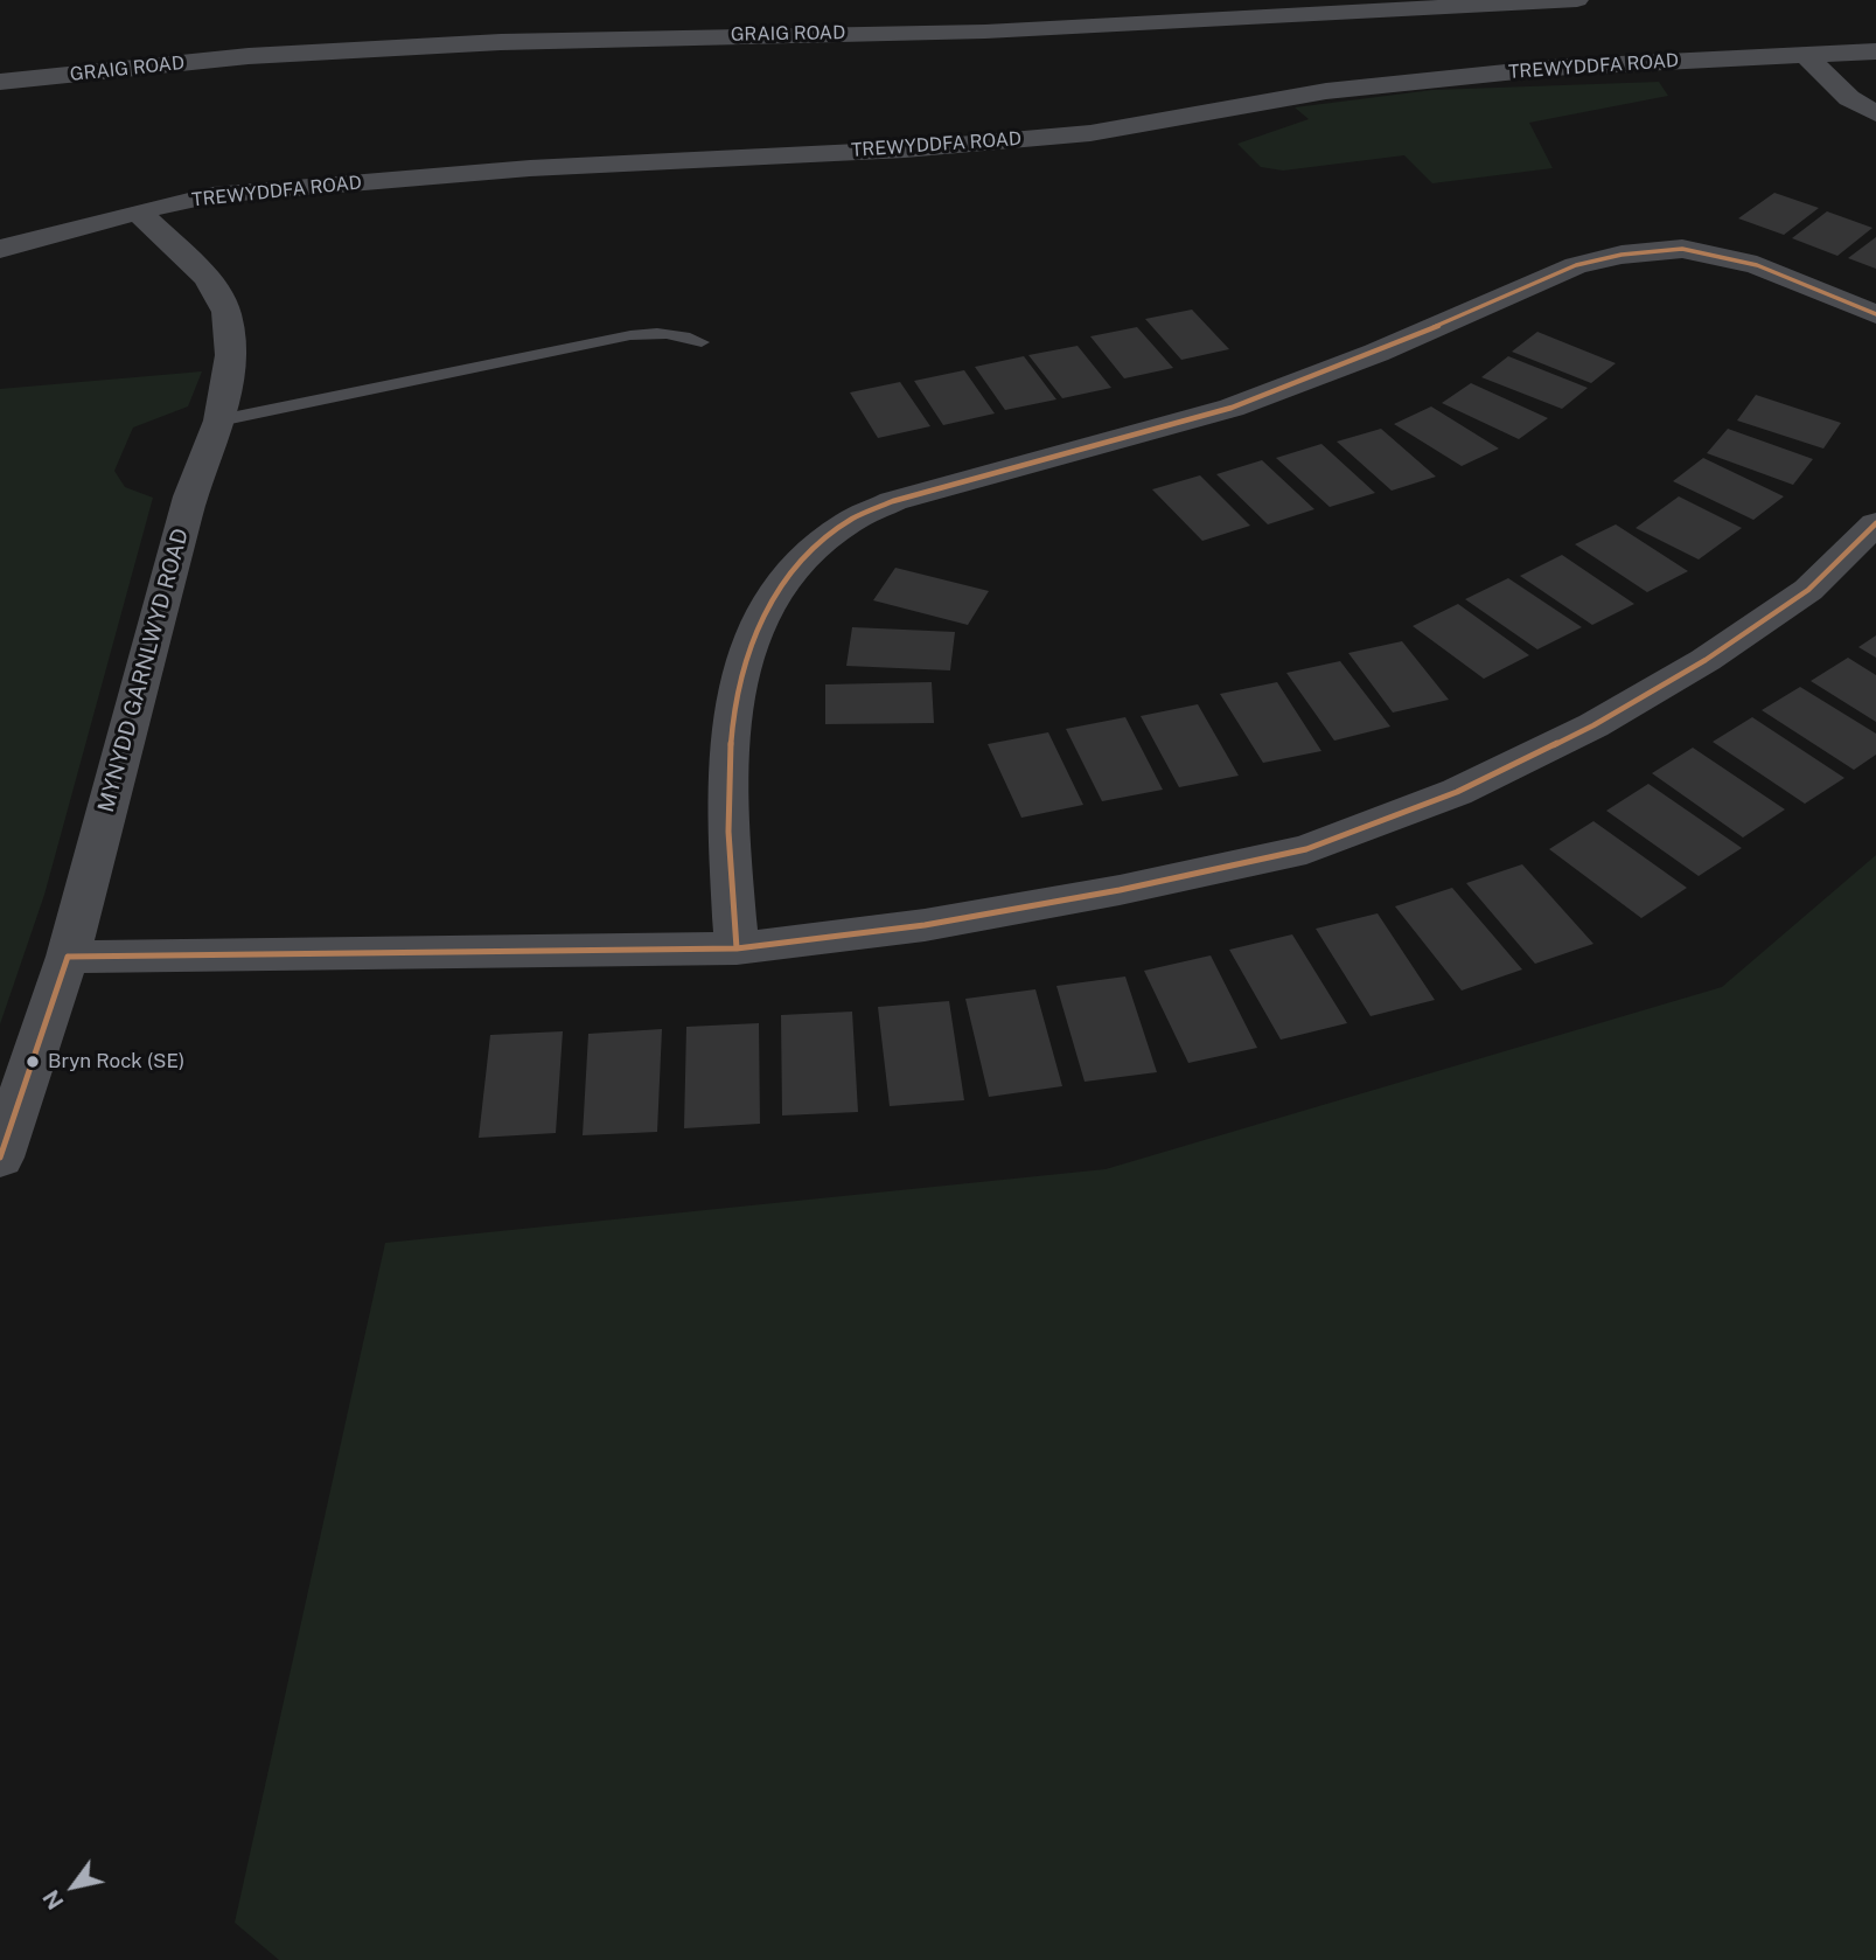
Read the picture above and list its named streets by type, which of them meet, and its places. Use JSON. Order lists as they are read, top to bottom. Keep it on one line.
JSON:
{"streets":{"street":["GRAIG ROAD","TREWYDDFA ROAD","MYNYDD GARNLWYD ROAD"]},"crossings":[["TREWYDDFA ROAD","MYNYDD GARNLWYD ROAD"]],"places":["Bryn Rock (SE)"],"north":"bottom left"}
